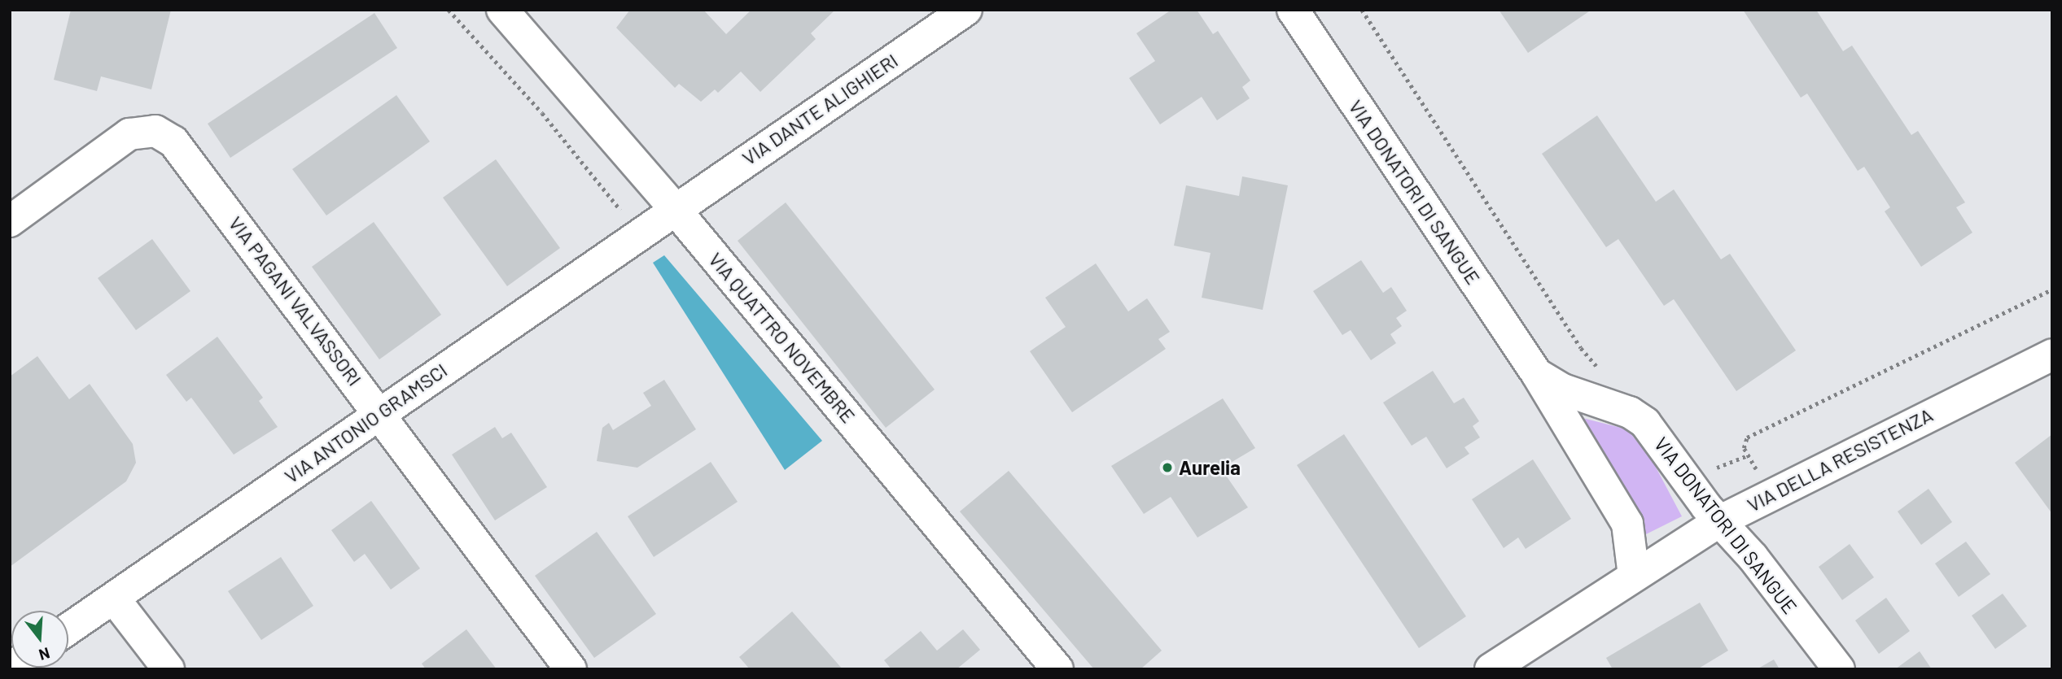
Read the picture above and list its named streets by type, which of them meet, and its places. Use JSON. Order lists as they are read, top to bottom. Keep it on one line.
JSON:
{"streets":{"street":["VIA DANTE ALIGHIERI","VIA DONATORI DI SANGUE","VIA PAGANI VALVASSORI","VIA QUATTRO NOVEMBRE","VIA ANTONIO GRAMSCI","VIA DELLA RESISTENZA"]},"crossings":[["VIA DANTE ALIGHIERI","VIA QUATTRO NOVEMBRE"],["VIA DANTE ALIGHIERI","VIA ANTONIO GRAMSCI"],["VIA DONATORI DI SANGUE","VIA DELLA RESISTENZA"],["VIA PAGANI VALVASSORI","VIA ANTONIO GRAMSCI"],["VIA QUATTRO NOVEMBRE","VIA ANTONIO GRAMSCI"]],"places":["Aurelia"],"north":"bottom"}
